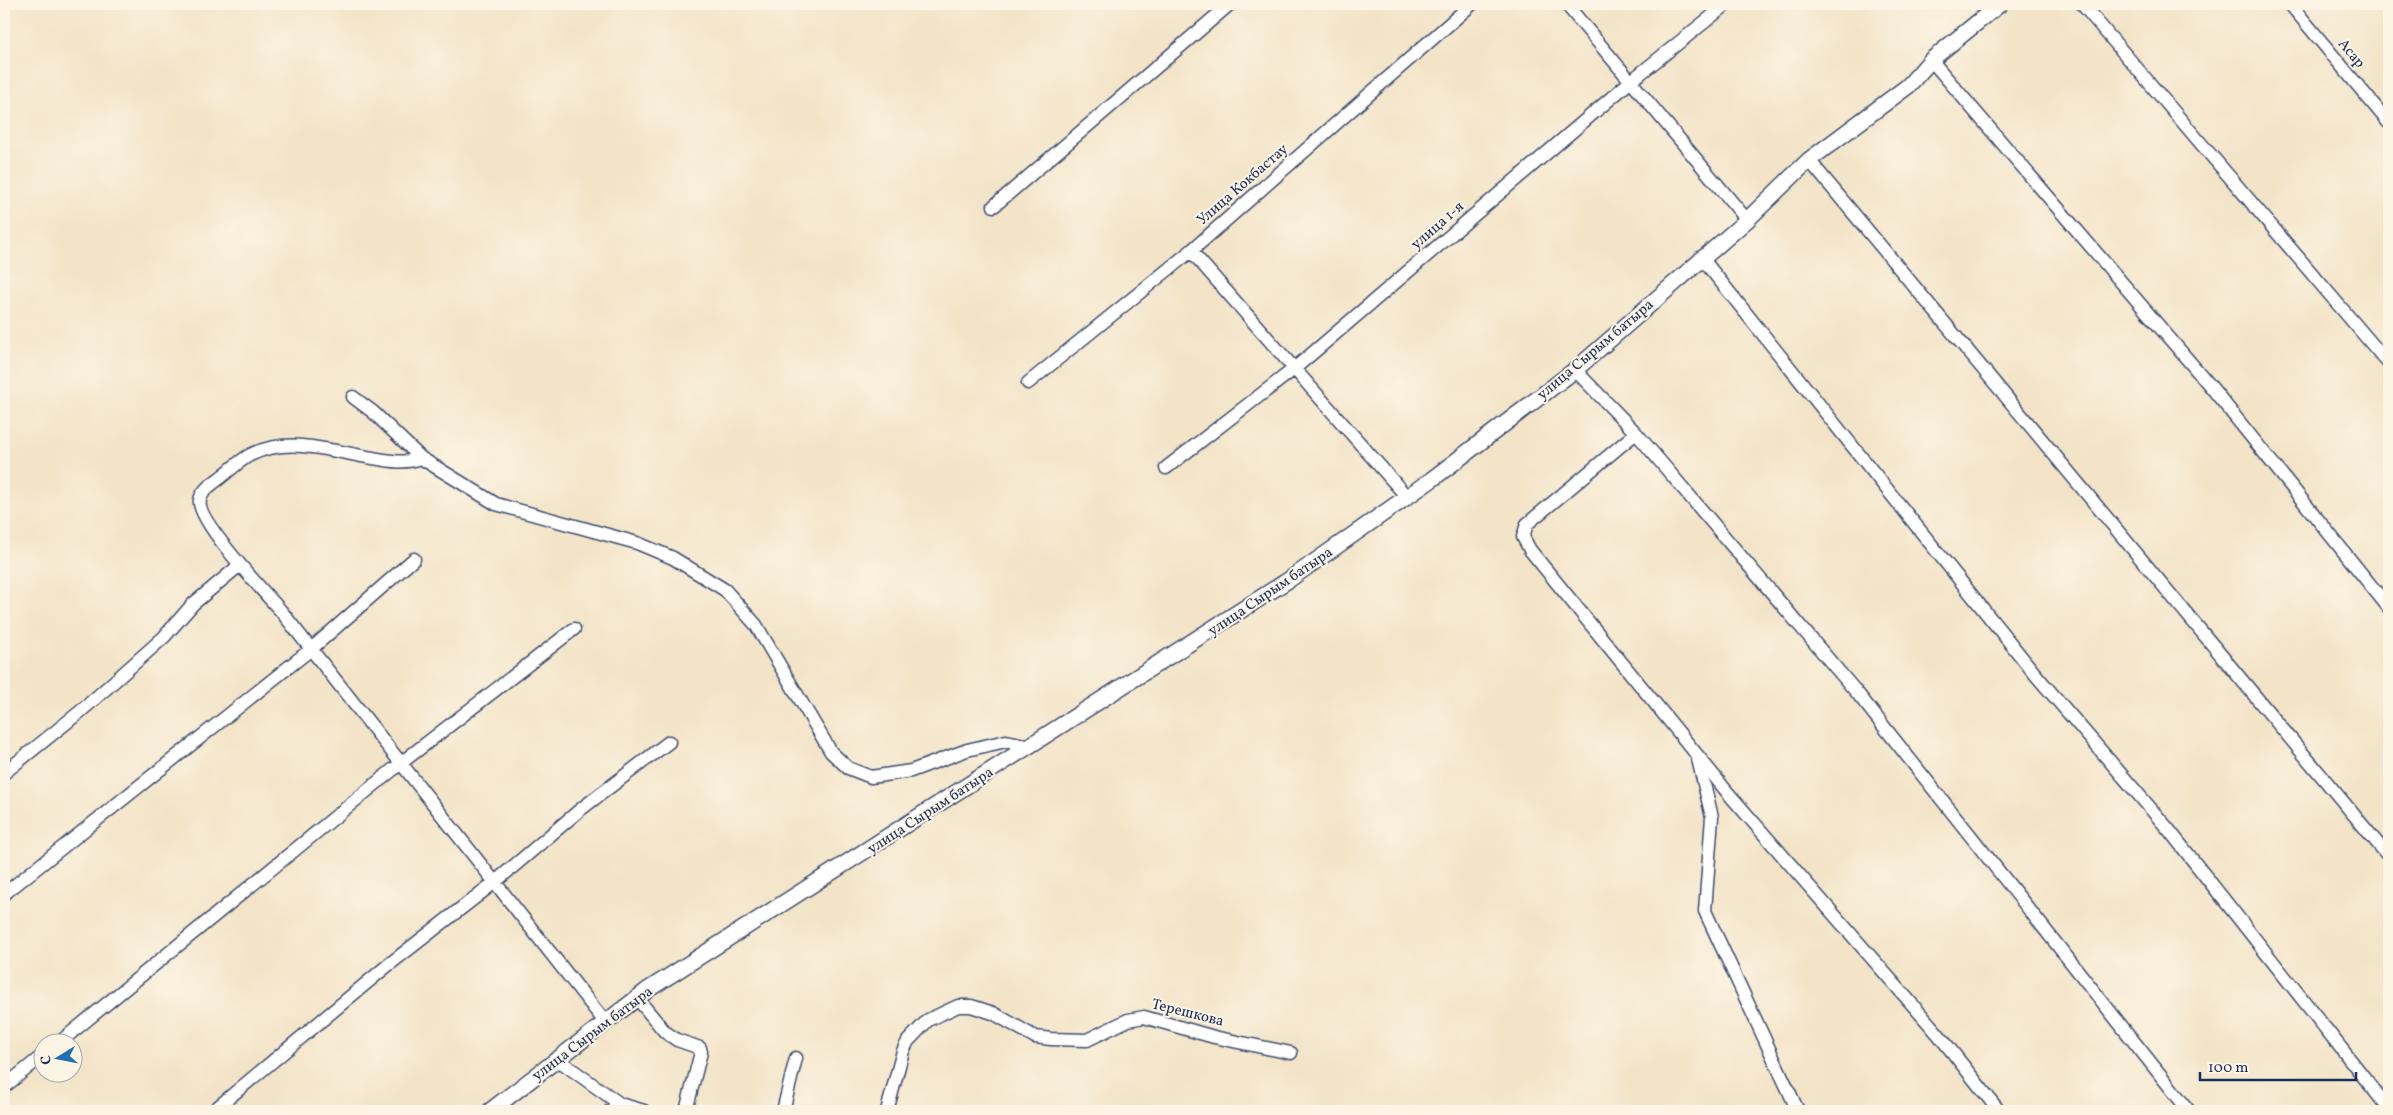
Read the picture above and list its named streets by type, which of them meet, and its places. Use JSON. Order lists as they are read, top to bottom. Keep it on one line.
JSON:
{"streets":{"street":["Асар","Улица Кокбастау","улица 1-я","улица Сырым батыра","Терешкова"]},"scale_bar":"100 m","north":"left"}
